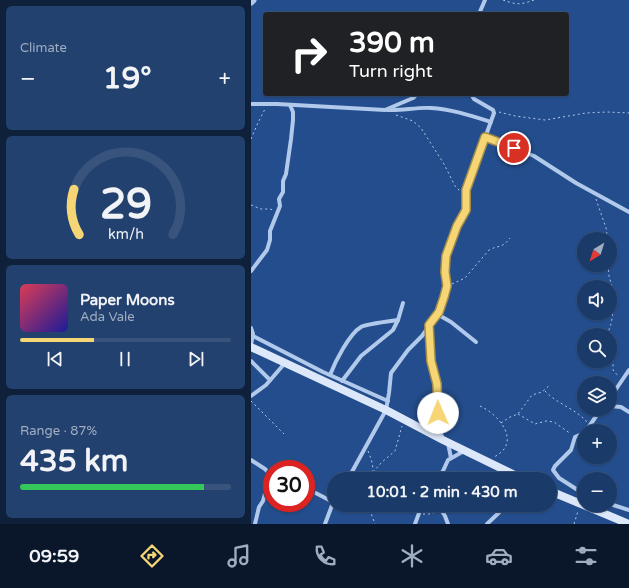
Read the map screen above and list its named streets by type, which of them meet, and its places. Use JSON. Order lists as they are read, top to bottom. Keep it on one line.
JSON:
{"north":"bottom left","page":{"tile":["Climate",["Range · 87%","435 km"]],"turn":["390 m","Turn right"],"heat":["−","19°","+"],"map_buttons":["+","−"],"song":["Paper Moons","Ada Vale"],"limit":"30","trip":"10:01 · 2 min · 430 m","tabs":"09:59","gauge":["29","km/h"]}}
